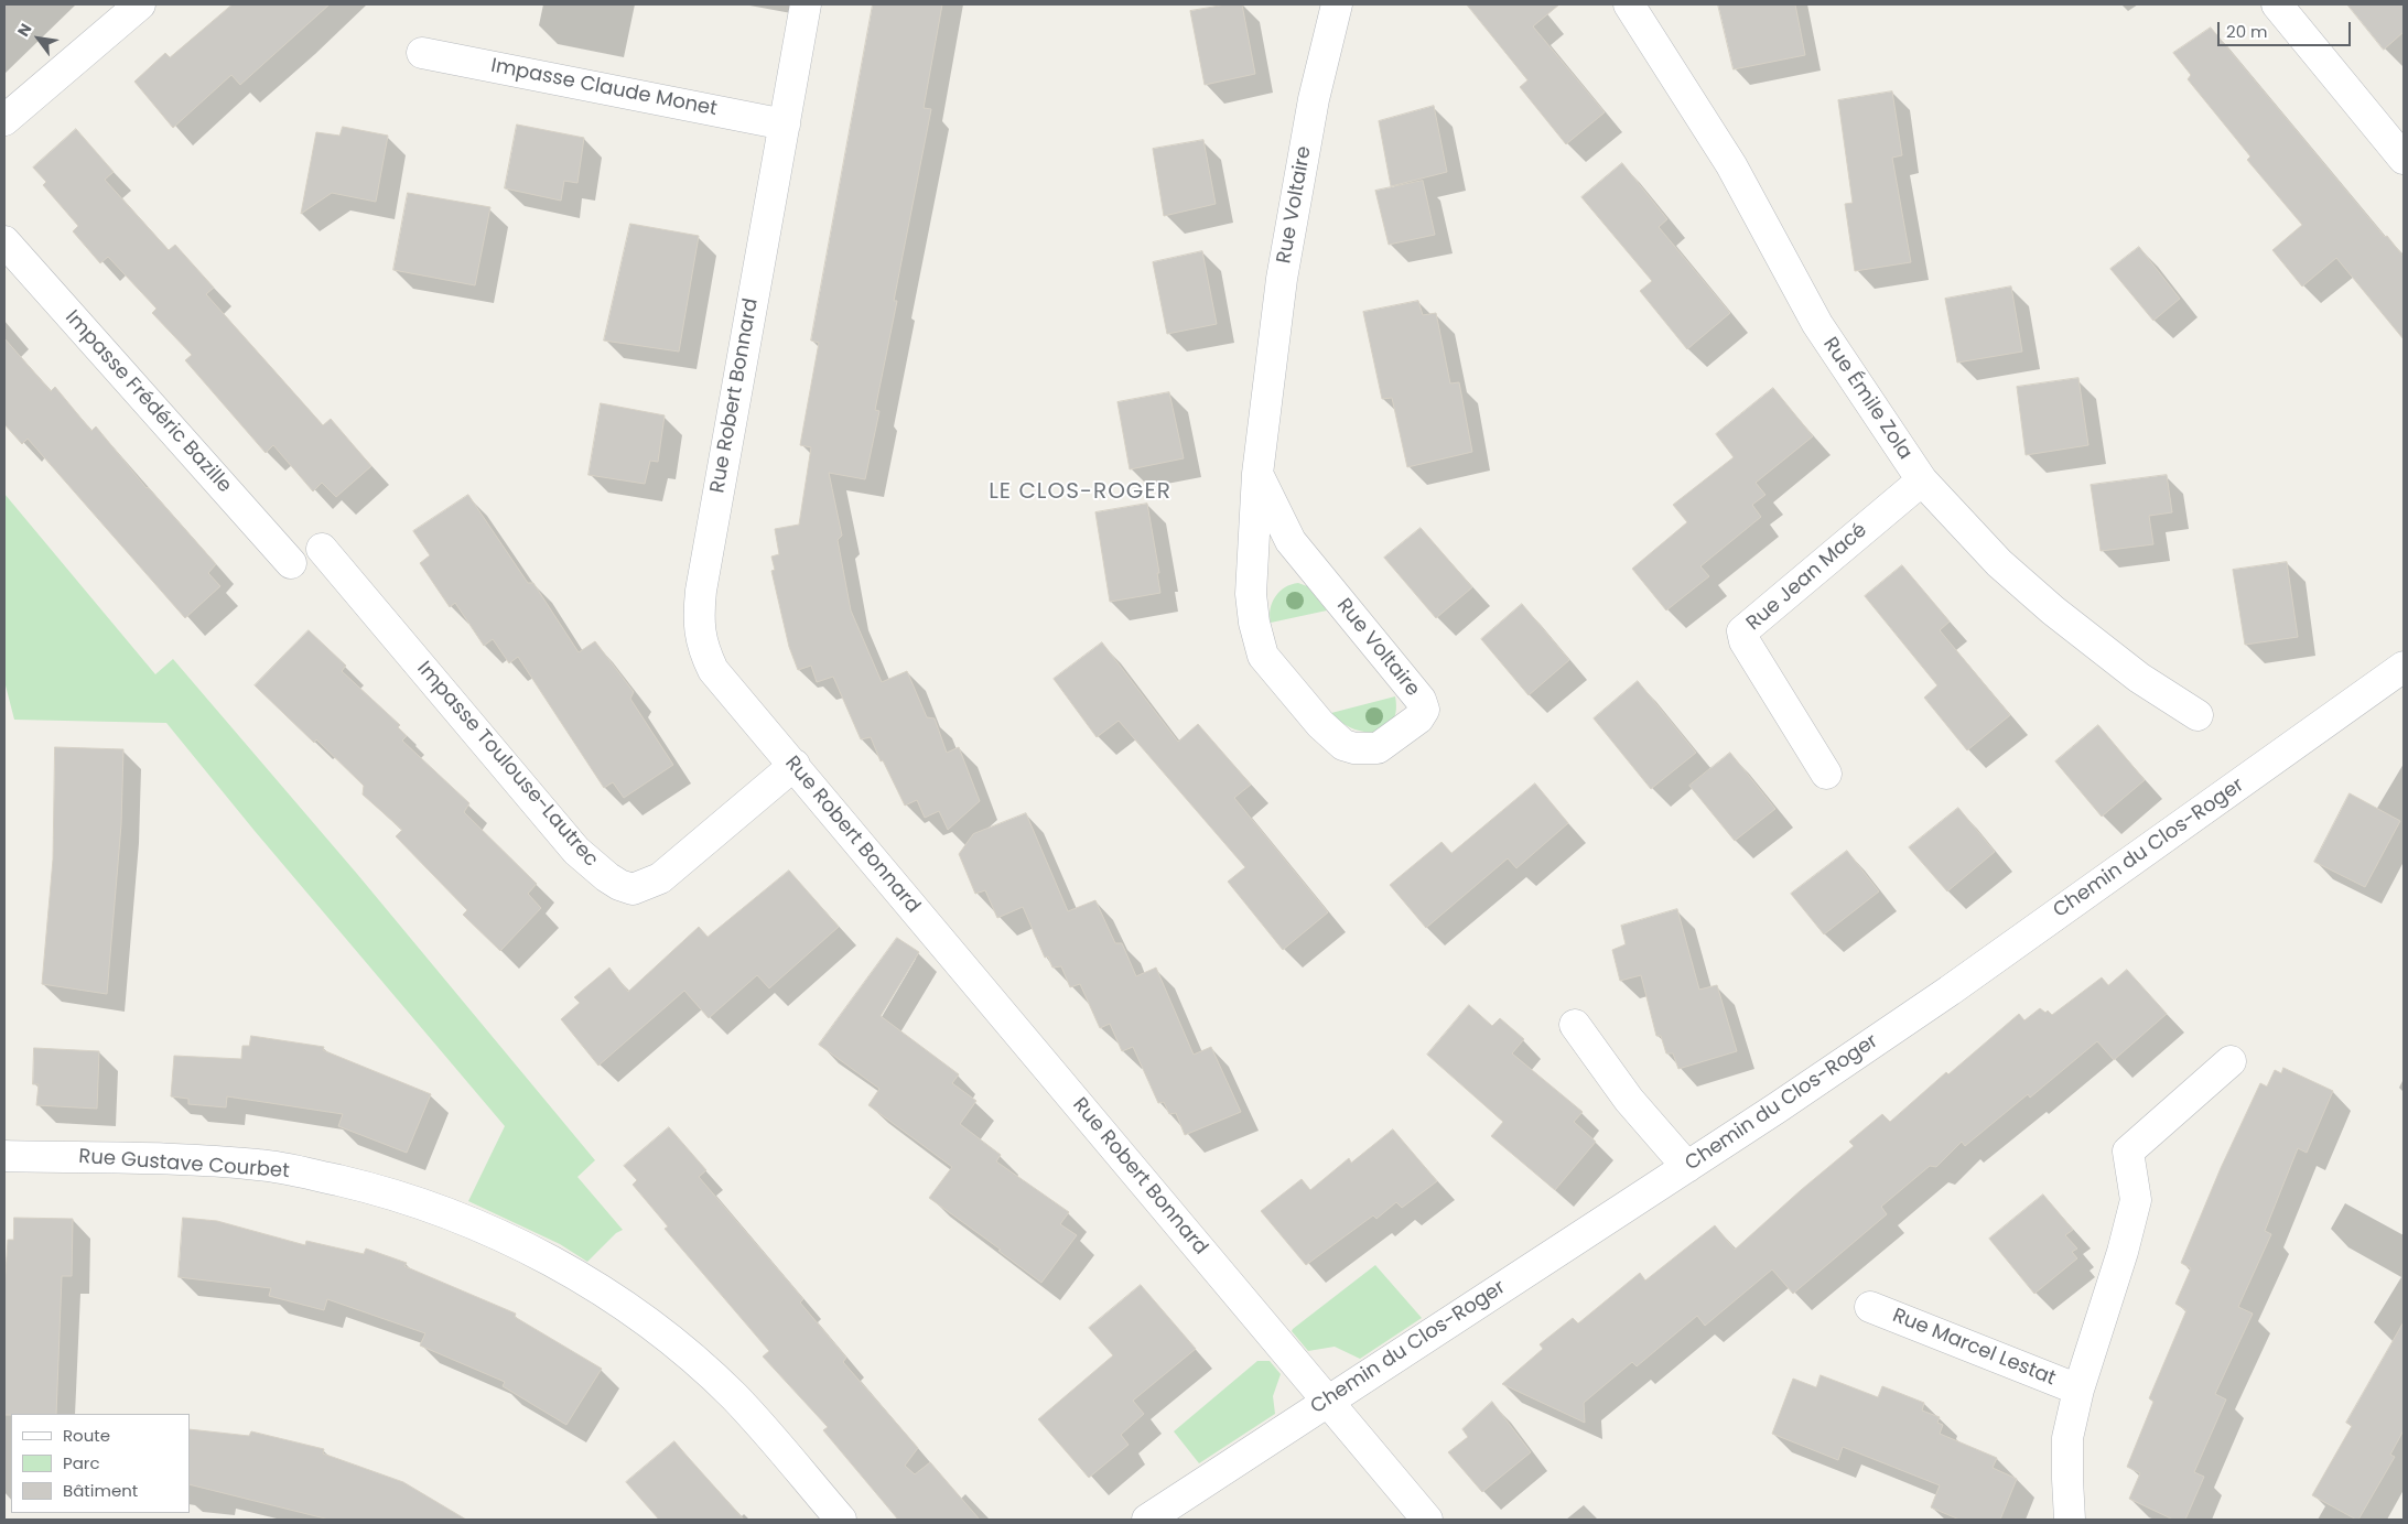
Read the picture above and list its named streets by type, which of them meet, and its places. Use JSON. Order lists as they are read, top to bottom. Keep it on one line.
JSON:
{"streets":{"street":["Impasse Claude Monet","Rue Voltaire","Rue Robert Bonnard","Rue Émile Zola","Impasse Frédéric Bazille","Rue Jean Macé","Impasse Toulouse-Lautrec","Chemin du Clos-Roger","Rue Gustave Courbet","Rue Marcel Lestat"]},"crossings":[["Impasse Claude Monet","Rue Robert Bonnard"],["Rue Robert Bonnard","Impasse Toulouse-Lautrec"],["Rue Robert Bonnard","Chemin du Clos-Roger"],["Rue Émile Zola","Rue Jean Macé"]],"districts":["LE CLOS-ROGER"],"legend":["Route","Parc","Bâtiment"],"scale_bar":"20 m","north":"top left"}
